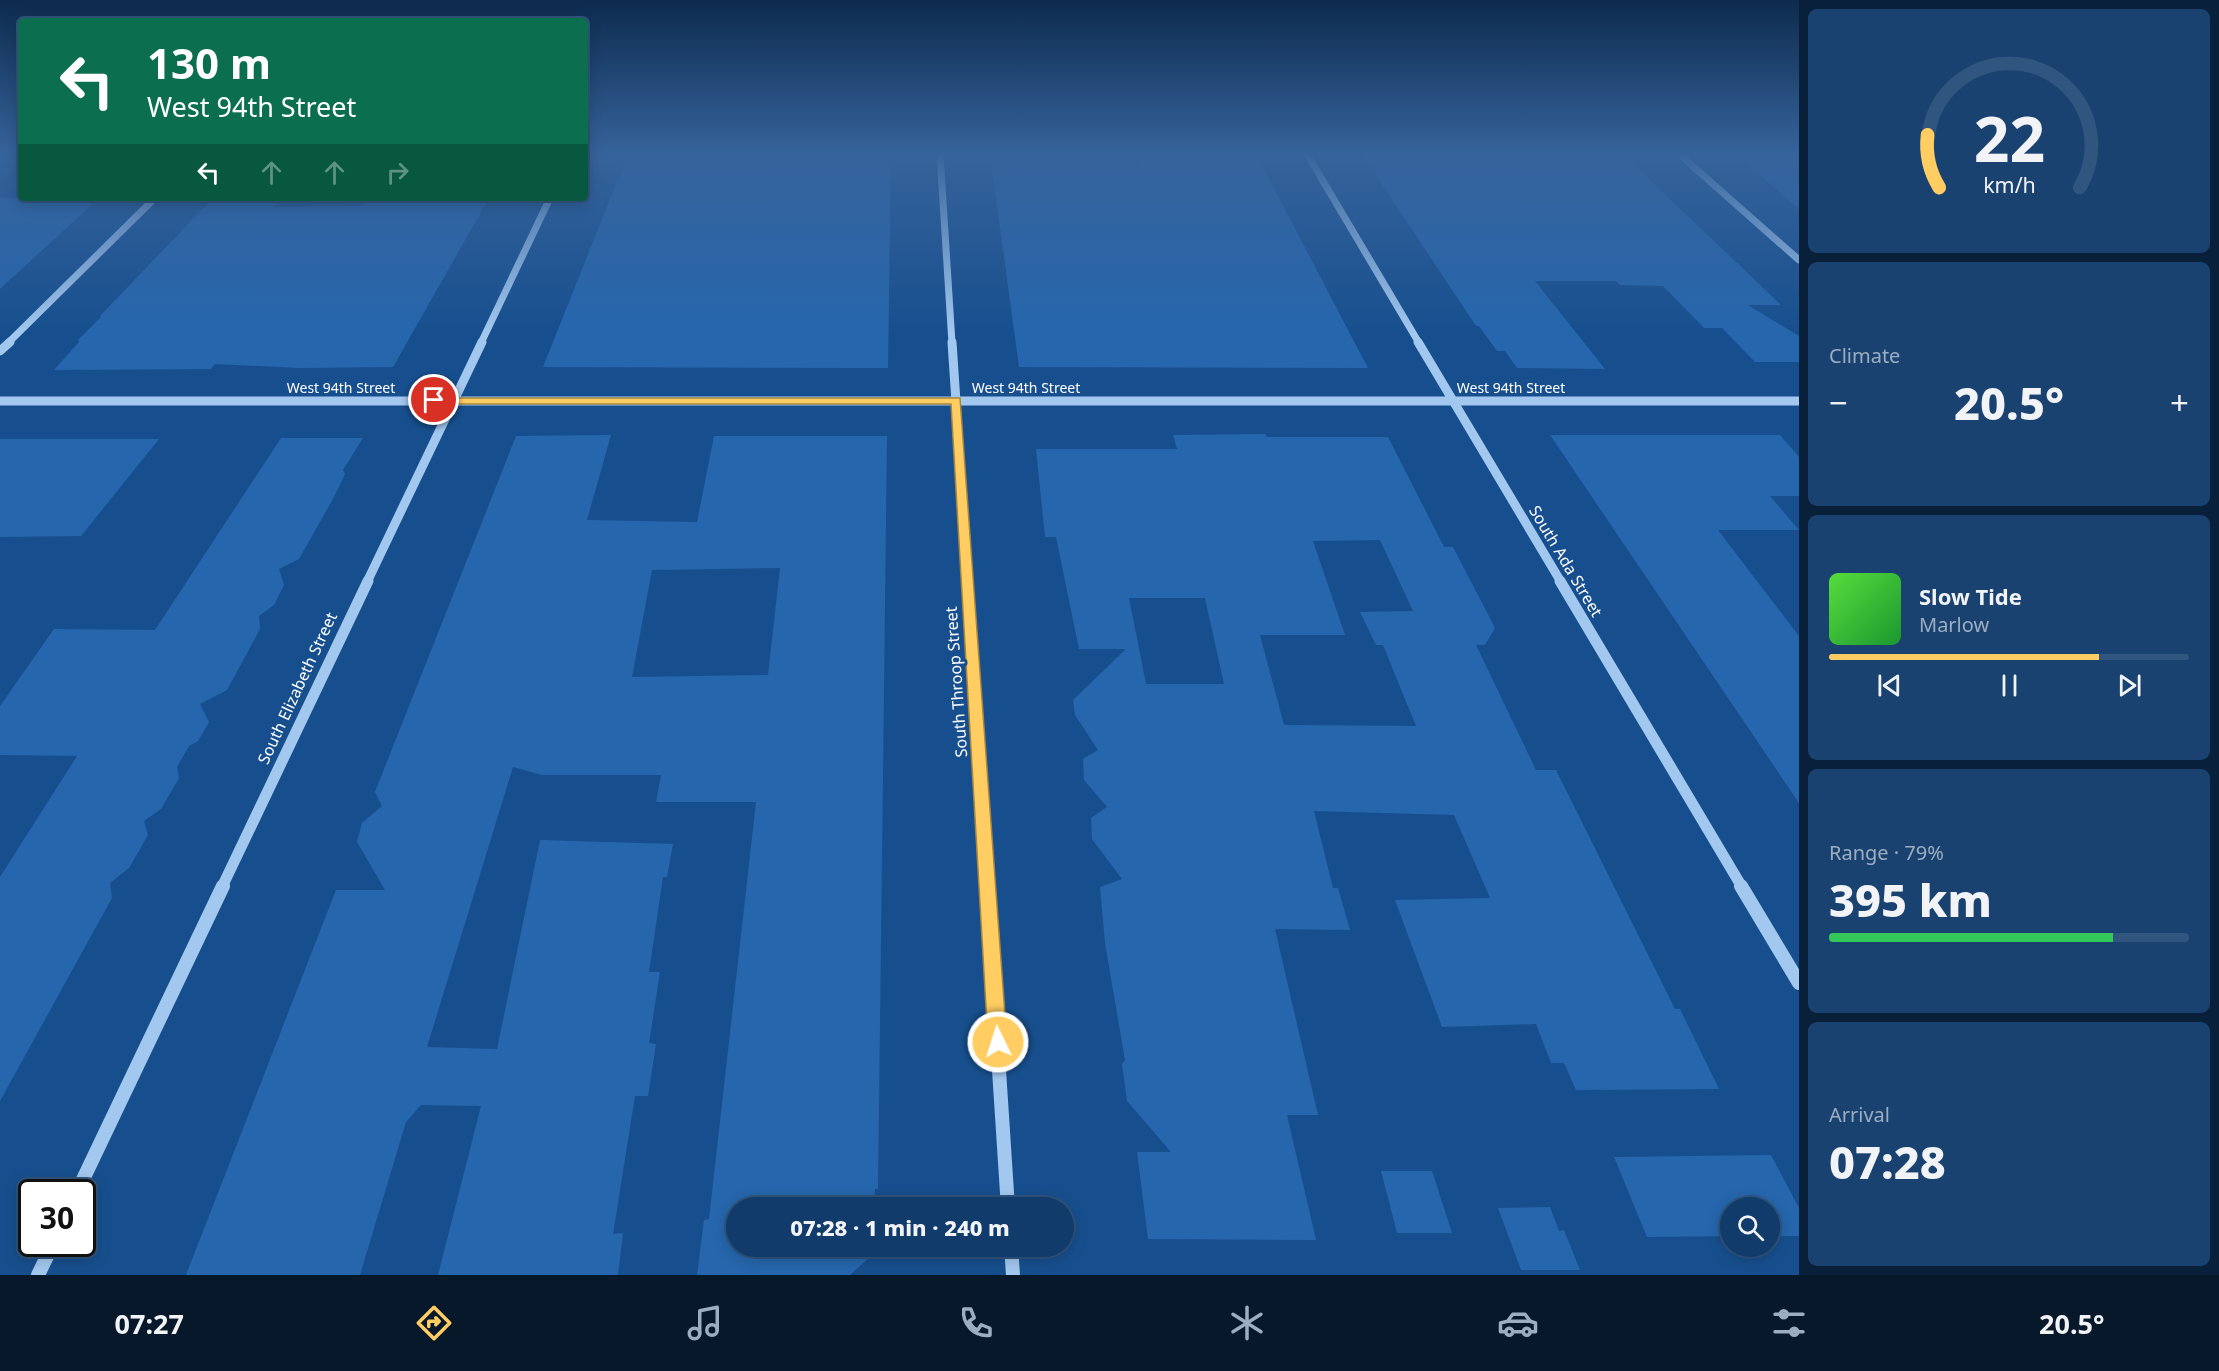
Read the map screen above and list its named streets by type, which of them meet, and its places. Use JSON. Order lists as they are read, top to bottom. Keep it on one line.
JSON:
{"streets":{"street":["West 94th Street","South Ada Street","South Throop Street","South Elizabeth Street"]},"crossings":[["West 94th Street","South Ada Street"],["West 94th Street","South Throop Street"],["West 94th Street","South Elizabeth Street"]],"page":{"turn":["130 m","West 94th Street"],"tile":["Climate",["Range · 79%","395 km"],["Arrival","07:28"]],"heat":["−","20.5°","+"],"song":["Slow Tide","Marlow"],"limit":"30","trip":"07:28 · 1 min · 240 m","tabs":["07:27","20.5°"],"gauge":["22","km/h"]}}
